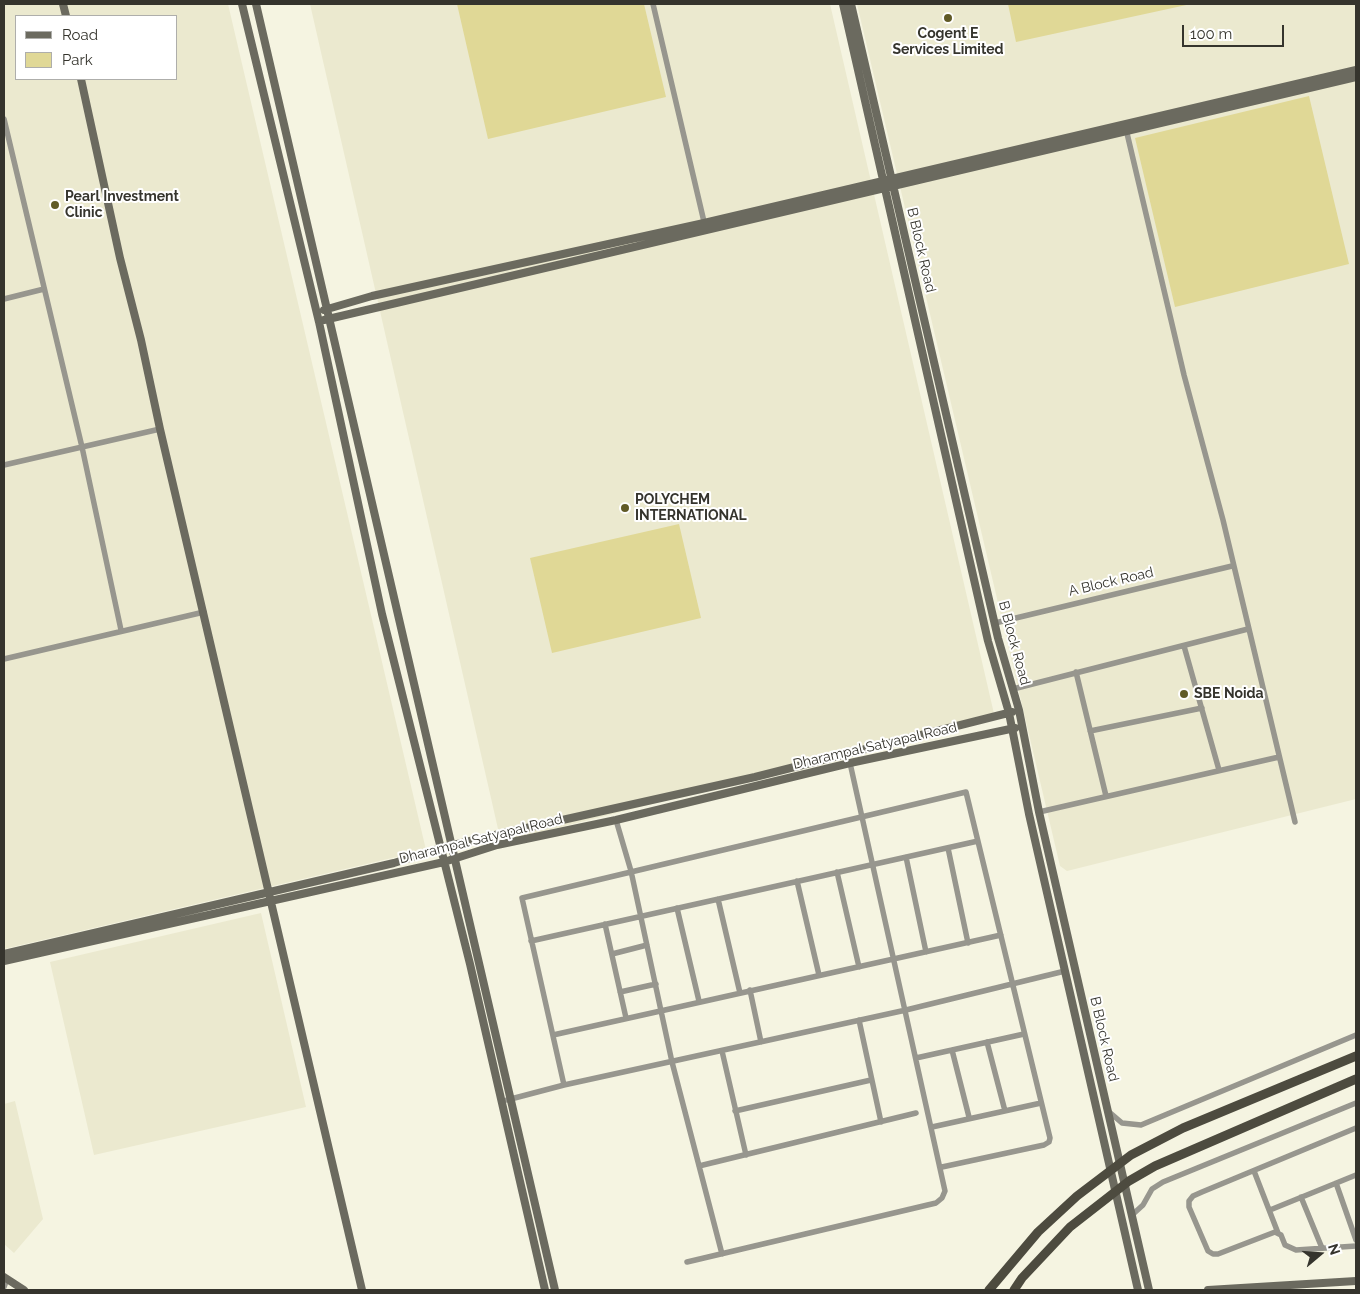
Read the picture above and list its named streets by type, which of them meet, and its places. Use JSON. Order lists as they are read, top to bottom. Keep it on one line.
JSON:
{"streets":{"street":["B Block Road","A Block Road","Dharampal Satyapal Road"]},"crossings":[["B Block Road","A Block Road"],["B Block Road","Dharampal Satyapal Road"]],"places":["Cogent E Services Limited","Pearl Investment Clinic","POLYCHEM INTERNATIONAL","SBE Noida"],"legend":["Road","Park"],"scale_bar":"100 m","north":"right"}
